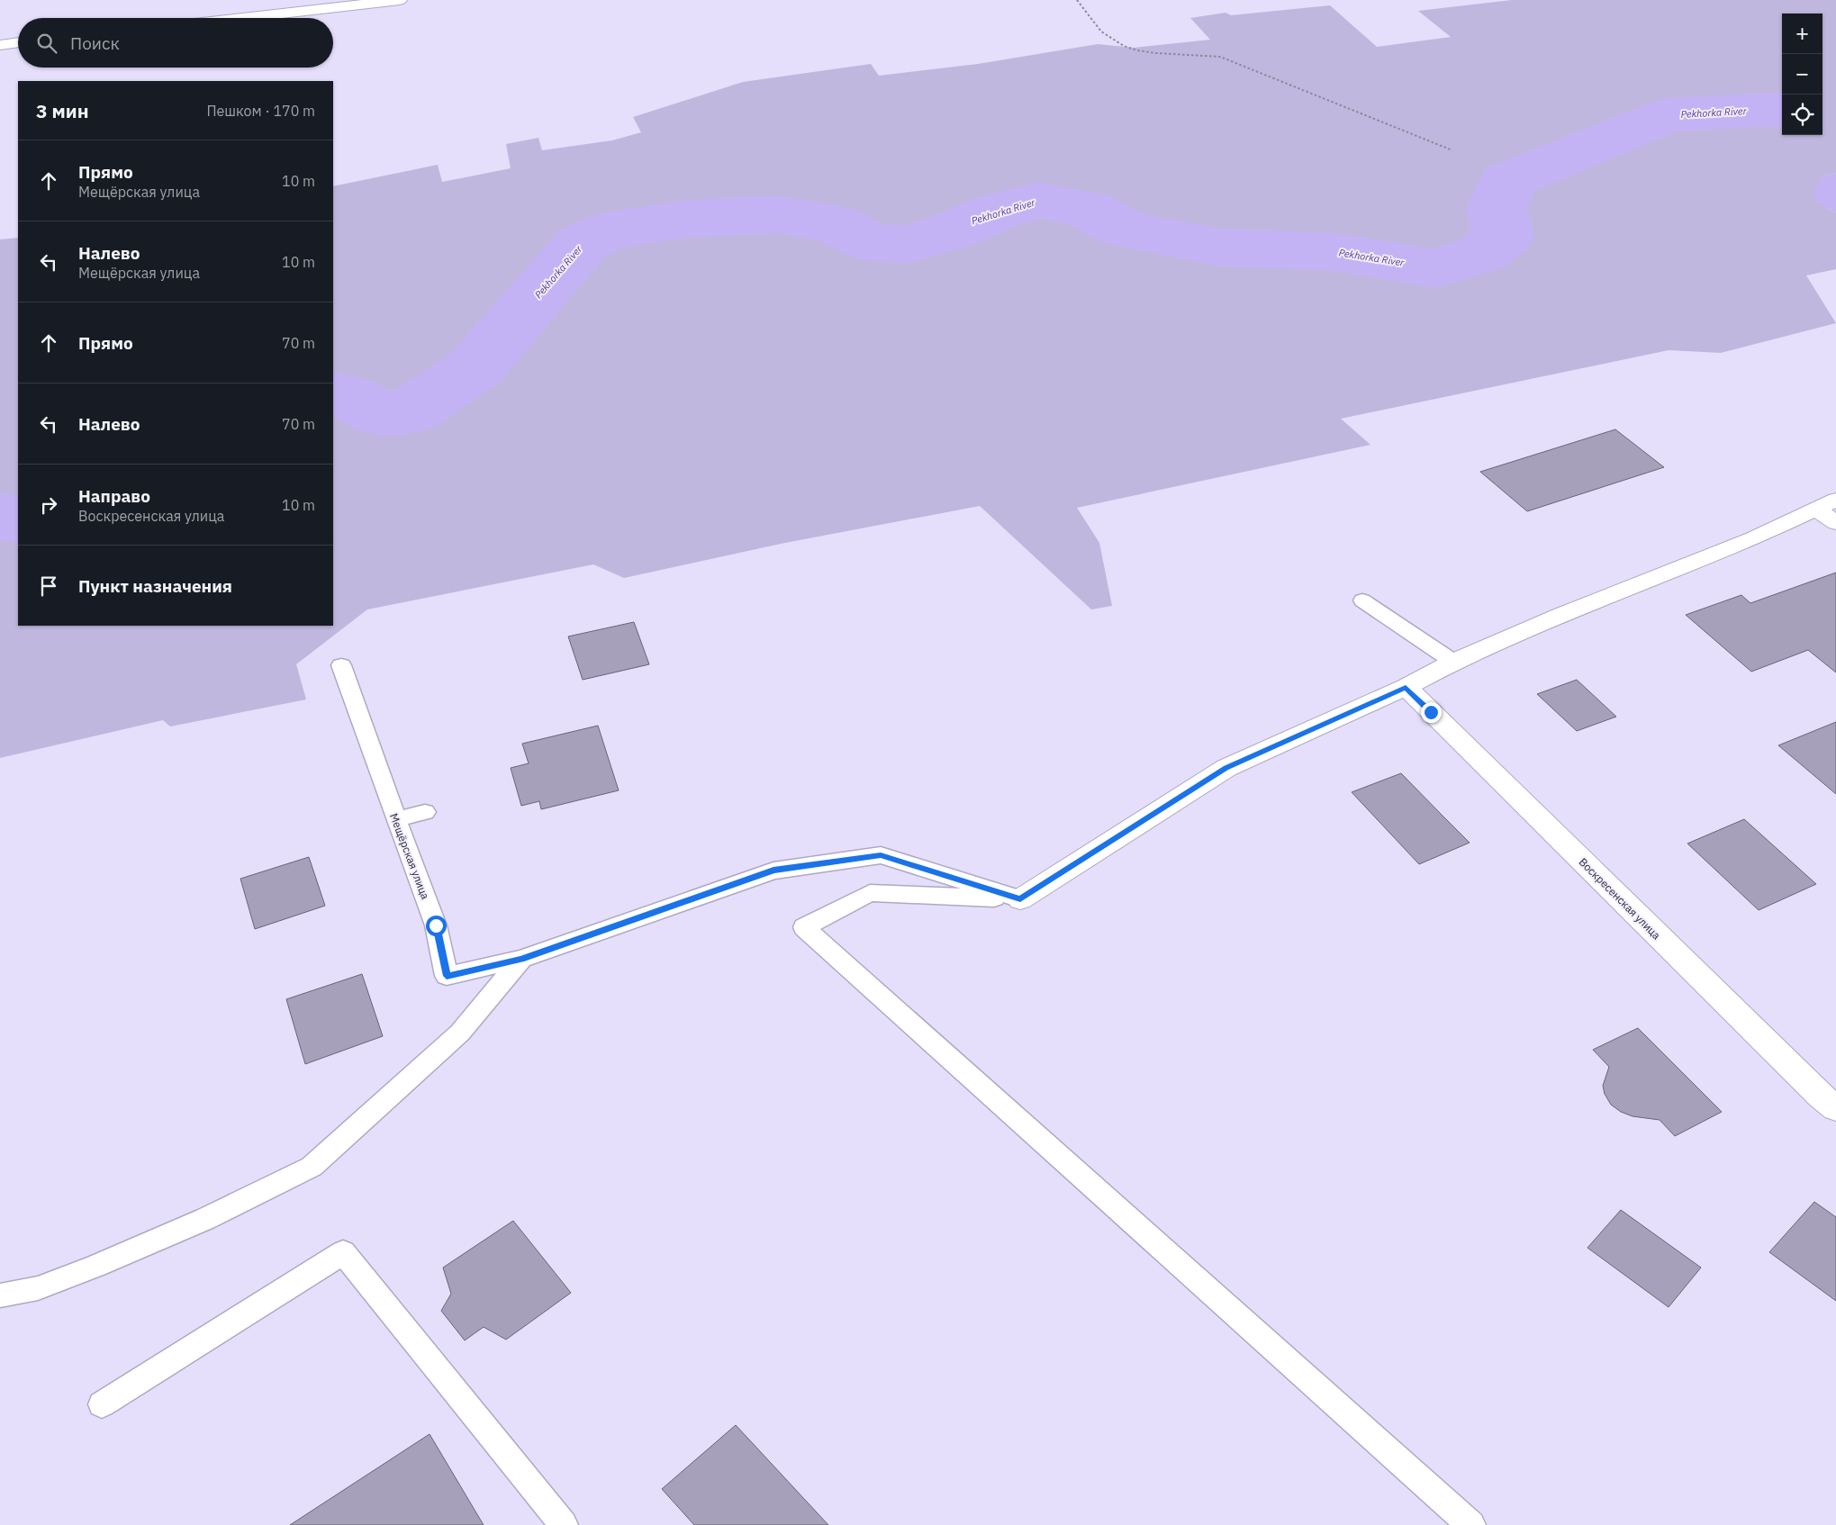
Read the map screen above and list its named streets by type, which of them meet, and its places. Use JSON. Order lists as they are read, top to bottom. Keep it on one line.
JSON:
{"streets":{"street":["Воскресенская улица"],"lane":["Мещёрская улица"]},"water":["Pekhorka River"],"page":{"map_buttons":["+","−"],"search":"Поиск","heading":["3 мин","Пешком · 170 m"],"list":[["Прямо","Мещёрская улица","10 m"],["Налево","Мещёрская улица","10 m"],["Прямо","70 m"],["Налево","70 m"],["Направо","Воскресенская улица","10 m"],"Пункт назначения"]}}
